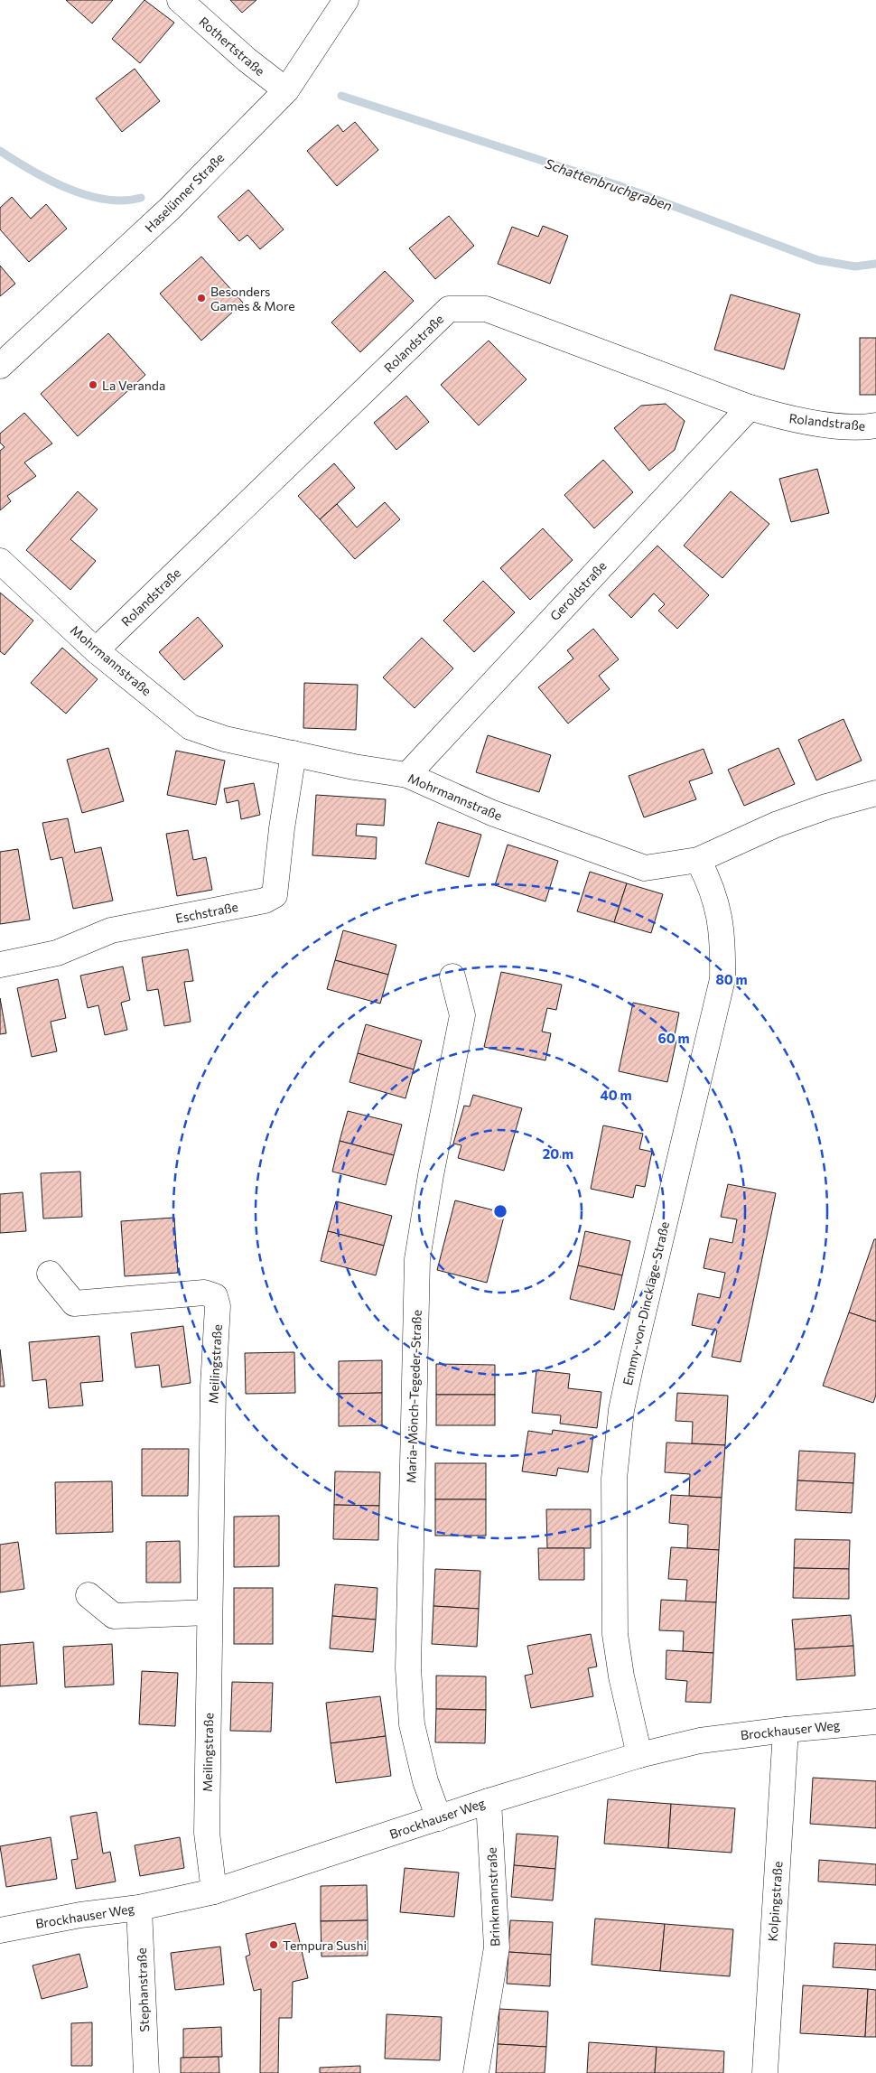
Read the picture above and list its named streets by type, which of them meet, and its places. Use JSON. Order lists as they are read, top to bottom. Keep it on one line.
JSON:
{"streets":{"street":["Rothertstraße","Haselünner Straße","Rolandstraße","Geroldstraße","Mohrmannstraße","Eschstraße","Emmy-von-Dincklage-Straße","Meilingstraße","Maria-Mönch-Tegeder-Straße","Brockhauser Weg","Brinkmannstraße","Kolpingstraße","Stephanstraße"]},"crossings":[["Rothertstraße","Haselünner Straße"],["Rolandstraße","Geroldstraße"],["Rolandstraße","Mohrmannstraße"],["Geroldstraße","Mohrmannstraße"],["Mohrmannstraße","Eschstraße"],["Mohrmannstraße","Emmy-von-Dincklage-Straße"],["Emmy-von-Dincklage-Straße","Brockhauser Weg"],["Meilingstraße","Brockhauser Weg"],["Maria-Mönch-Tegeder-Straße","Brockhauser Weg"],["Brockhauser Weg","Brinkmannstraße"],["Brockhauser Weg","Kolpingstraße"],["Brockhauser Weg","Stephanstraße"]],"water":["Schattenbruchgraben"],"places":["Besonders Games & More","La Veranda","Tempura Sushi"],"rings":["80 m","60 m","40 m","20 m"]}
